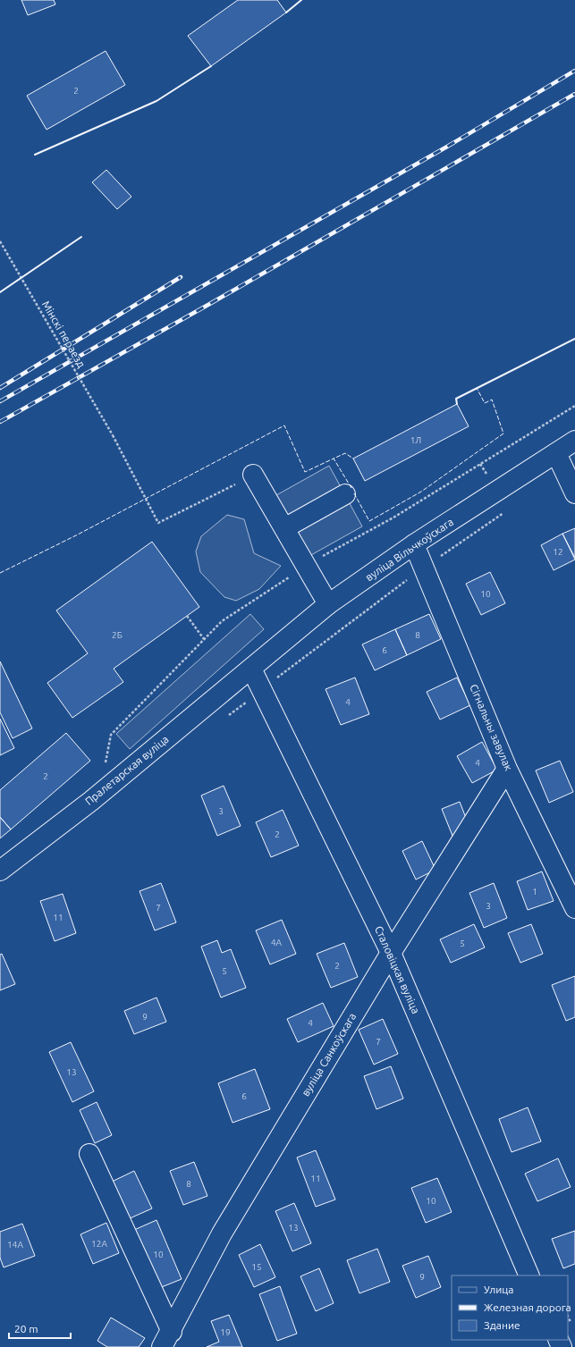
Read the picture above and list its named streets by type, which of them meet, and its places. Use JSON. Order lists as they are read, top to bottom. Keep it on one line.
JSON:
{"streets":{"main road":["вуліца Вільчкоўскага","Сігнальны завулак","Пралетарская вуліца","Сталовіцкая вуліца","вуліца Санкоўскага"],"path":["Мінскі пераезд"]},"crossings":[["вуліца Вільчкоўскага","Сігнальны завулак"],["вуліца Вільчкоўскага","Пралетарская вуліца"],["вуліца Вільчкоўскага","Сталовіцкая вуліца"],["Сігнальны завулак","вуліца Санкоўскага"],["Пралетарская вуліца","Сталовіцкая вуліца"],["Сталовіцкая вуліца","вуліца Санкоўскага"]],"house_numbers":["2","1Л","12","10","2Б","8","6","4","4","2","3","2","1","3","7","11","4А","5","2","5","9","4","7","13","6","11","8","10","13","12А","14А","10","15","9","19"],"legend":["Улица","Железная дорога","Здание"],"scale_bar":"20 m"}
